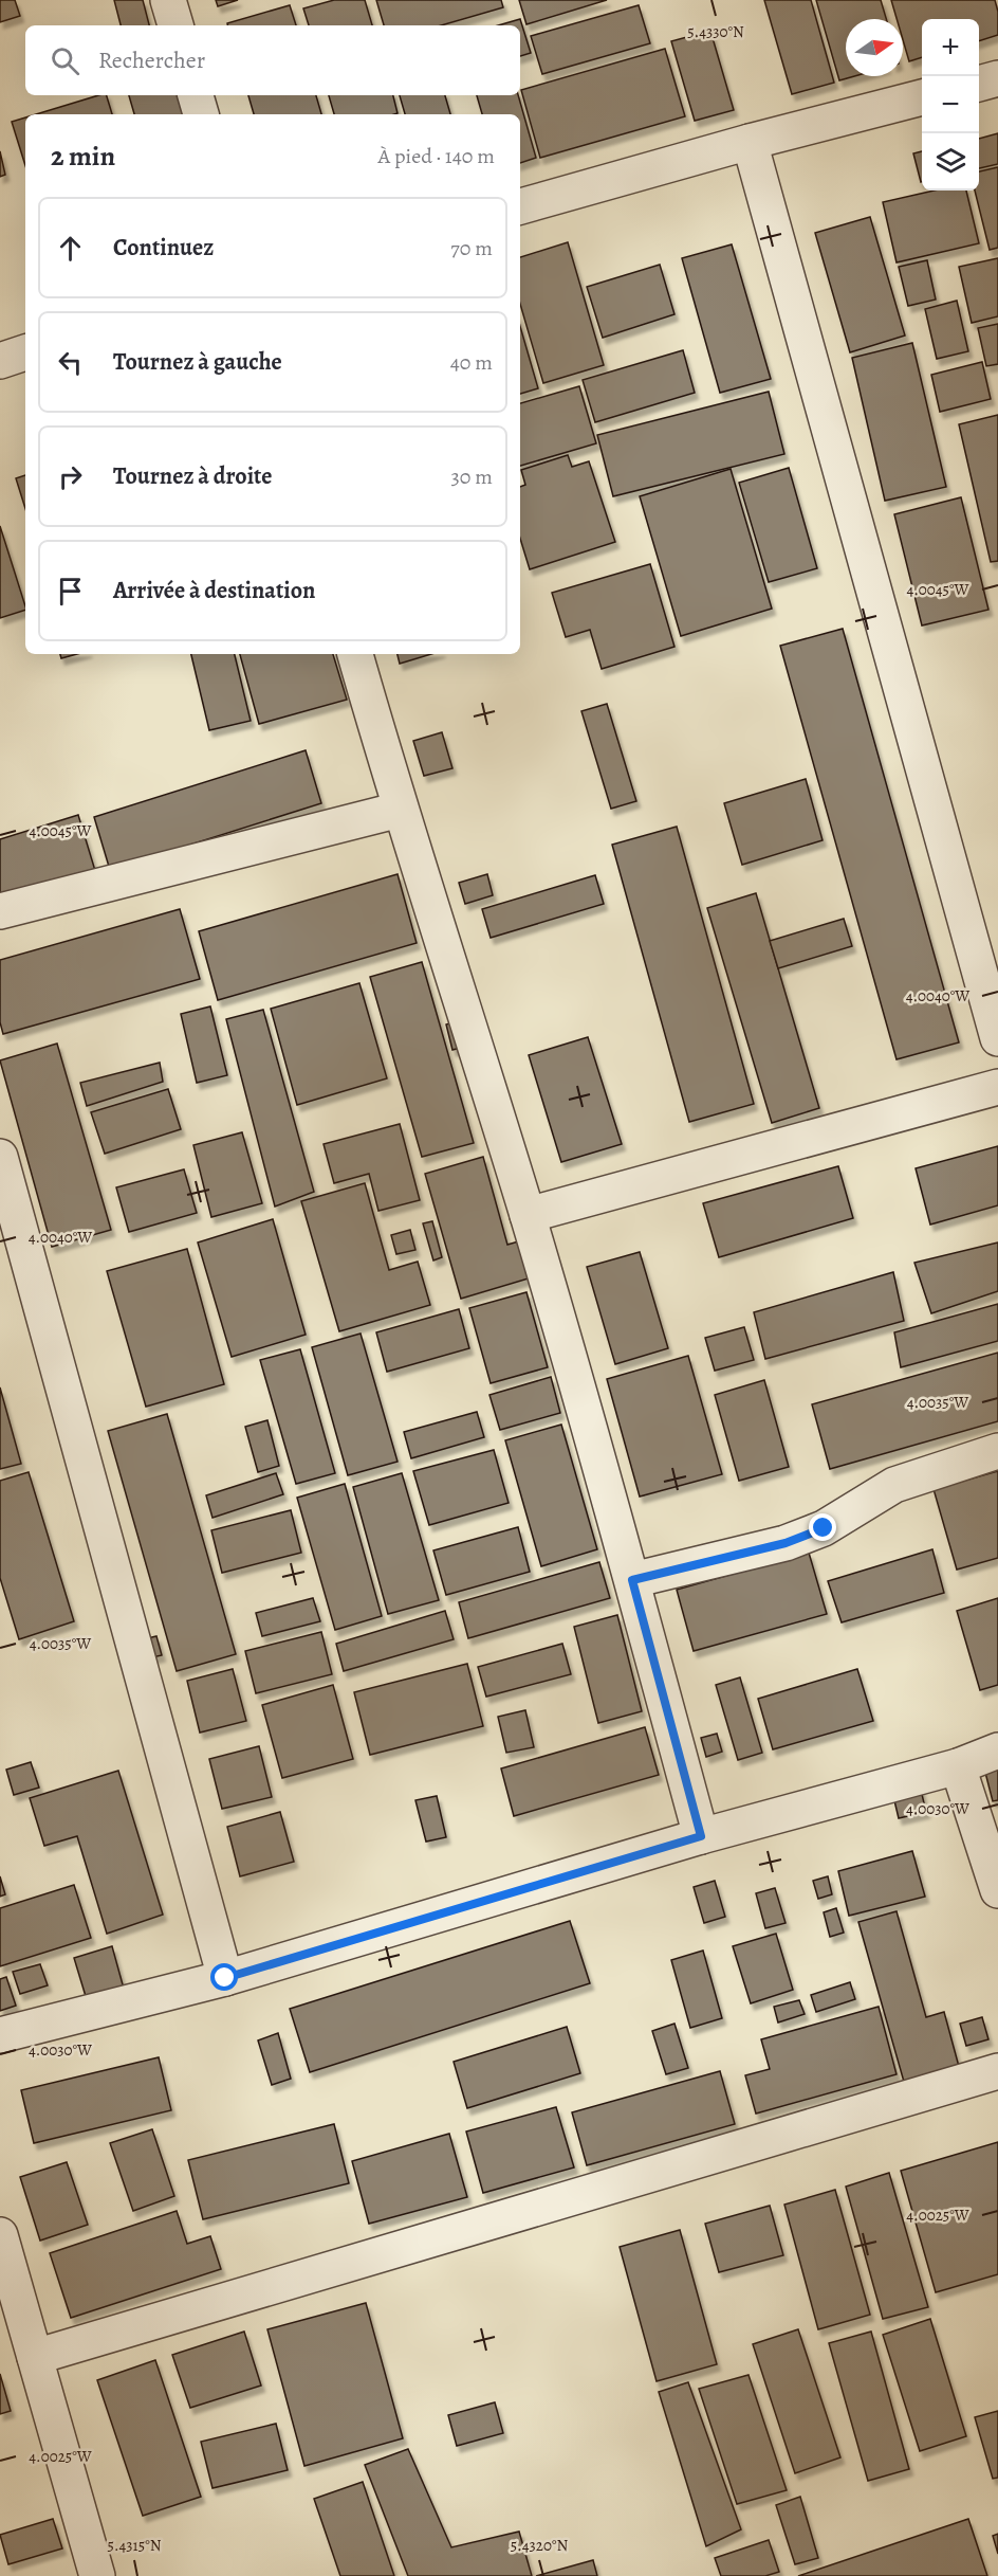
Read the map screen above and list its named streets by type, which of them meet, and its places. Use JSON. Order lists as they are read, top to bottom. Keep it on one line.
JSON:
{"north":"right","page":{"map_buttons":["+","−"],"search":"Rechercher","heading":["2 min","À pied · 140 m"],"list":[["Continuez","70 m"],["Tournez à gauche","40 m"],["Tournez à droite","30 m"],"Arrivée à destination"]},"coordinates":["5.4330°N","4.0045°W","4.0040°W","4.0035°W","4.0030°W","4.0025°W","5.4315°N","5.4320°N"]}
